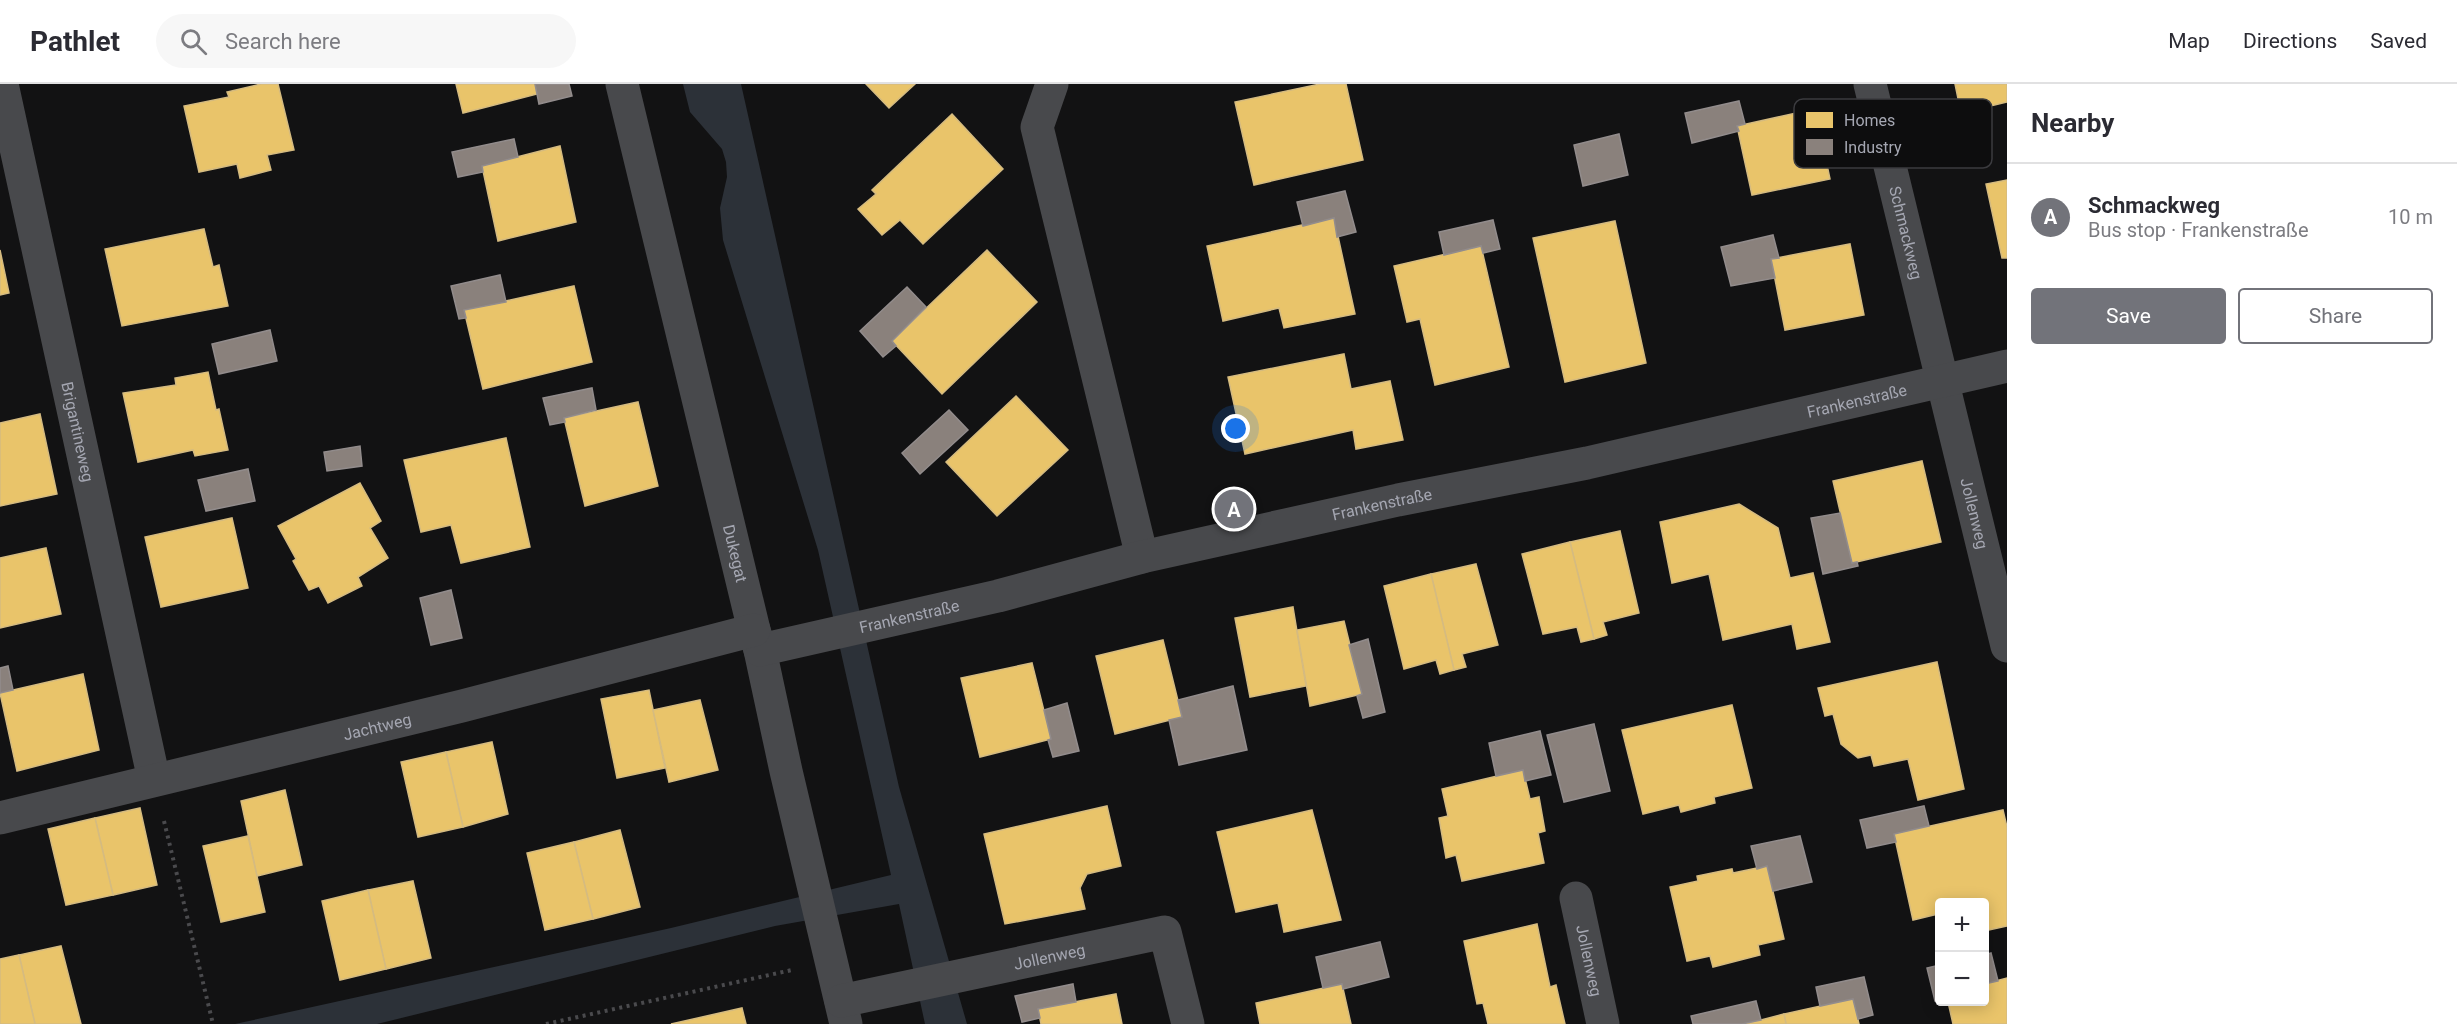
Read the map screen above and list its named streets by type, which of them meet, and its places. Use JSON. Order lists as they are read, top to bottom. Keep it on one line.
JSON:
{"streets":{"street":["Schmackweg","Frankenstraße","Brigantineweg","Jollenweg","Dukegat","Jachtweg"]},"crossings":[["Schmackweg","Frankenstraße"],["Schmackweg","Jollenweg"],["Frankenstraße","Jollenweg"],["Frankenstraße","Dukegat"],["Frankenstraße","Jachtweg"],["Brigantineweg","Jachtweg"],["Jollenweg","Dukegat"],["Dukegat","Jachtweg"]],"legend":["Homes","Industry"],"page":{"header":"Pathlet","search":"Search here","nav":["Map","Directions","Saved"],"heading":"Nearby","list":[{"mark":"A","name":"Schmackweg","note":"Bus stop · Frankenstraße","value":"10 m"}],"buttons":["Save","Share"],"pins":"A","map_buttons":["+","−"]}}
